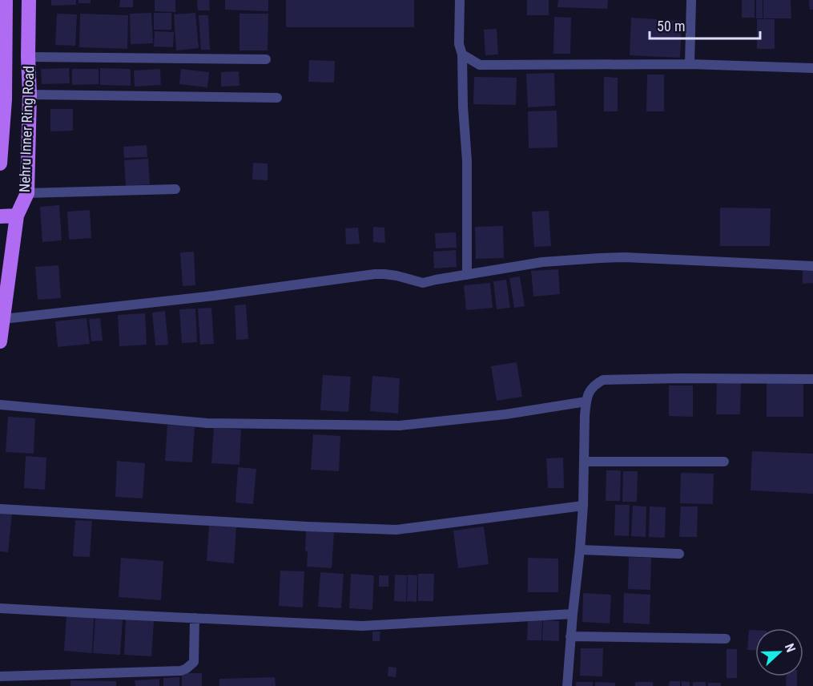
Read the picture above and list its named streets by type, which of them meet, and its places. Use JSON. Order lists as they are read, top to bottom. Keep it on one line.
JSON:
{"streets":{"main road":["Nehru Inner Ring Road"]},"scale_bar":"50 m","north":"right"}
